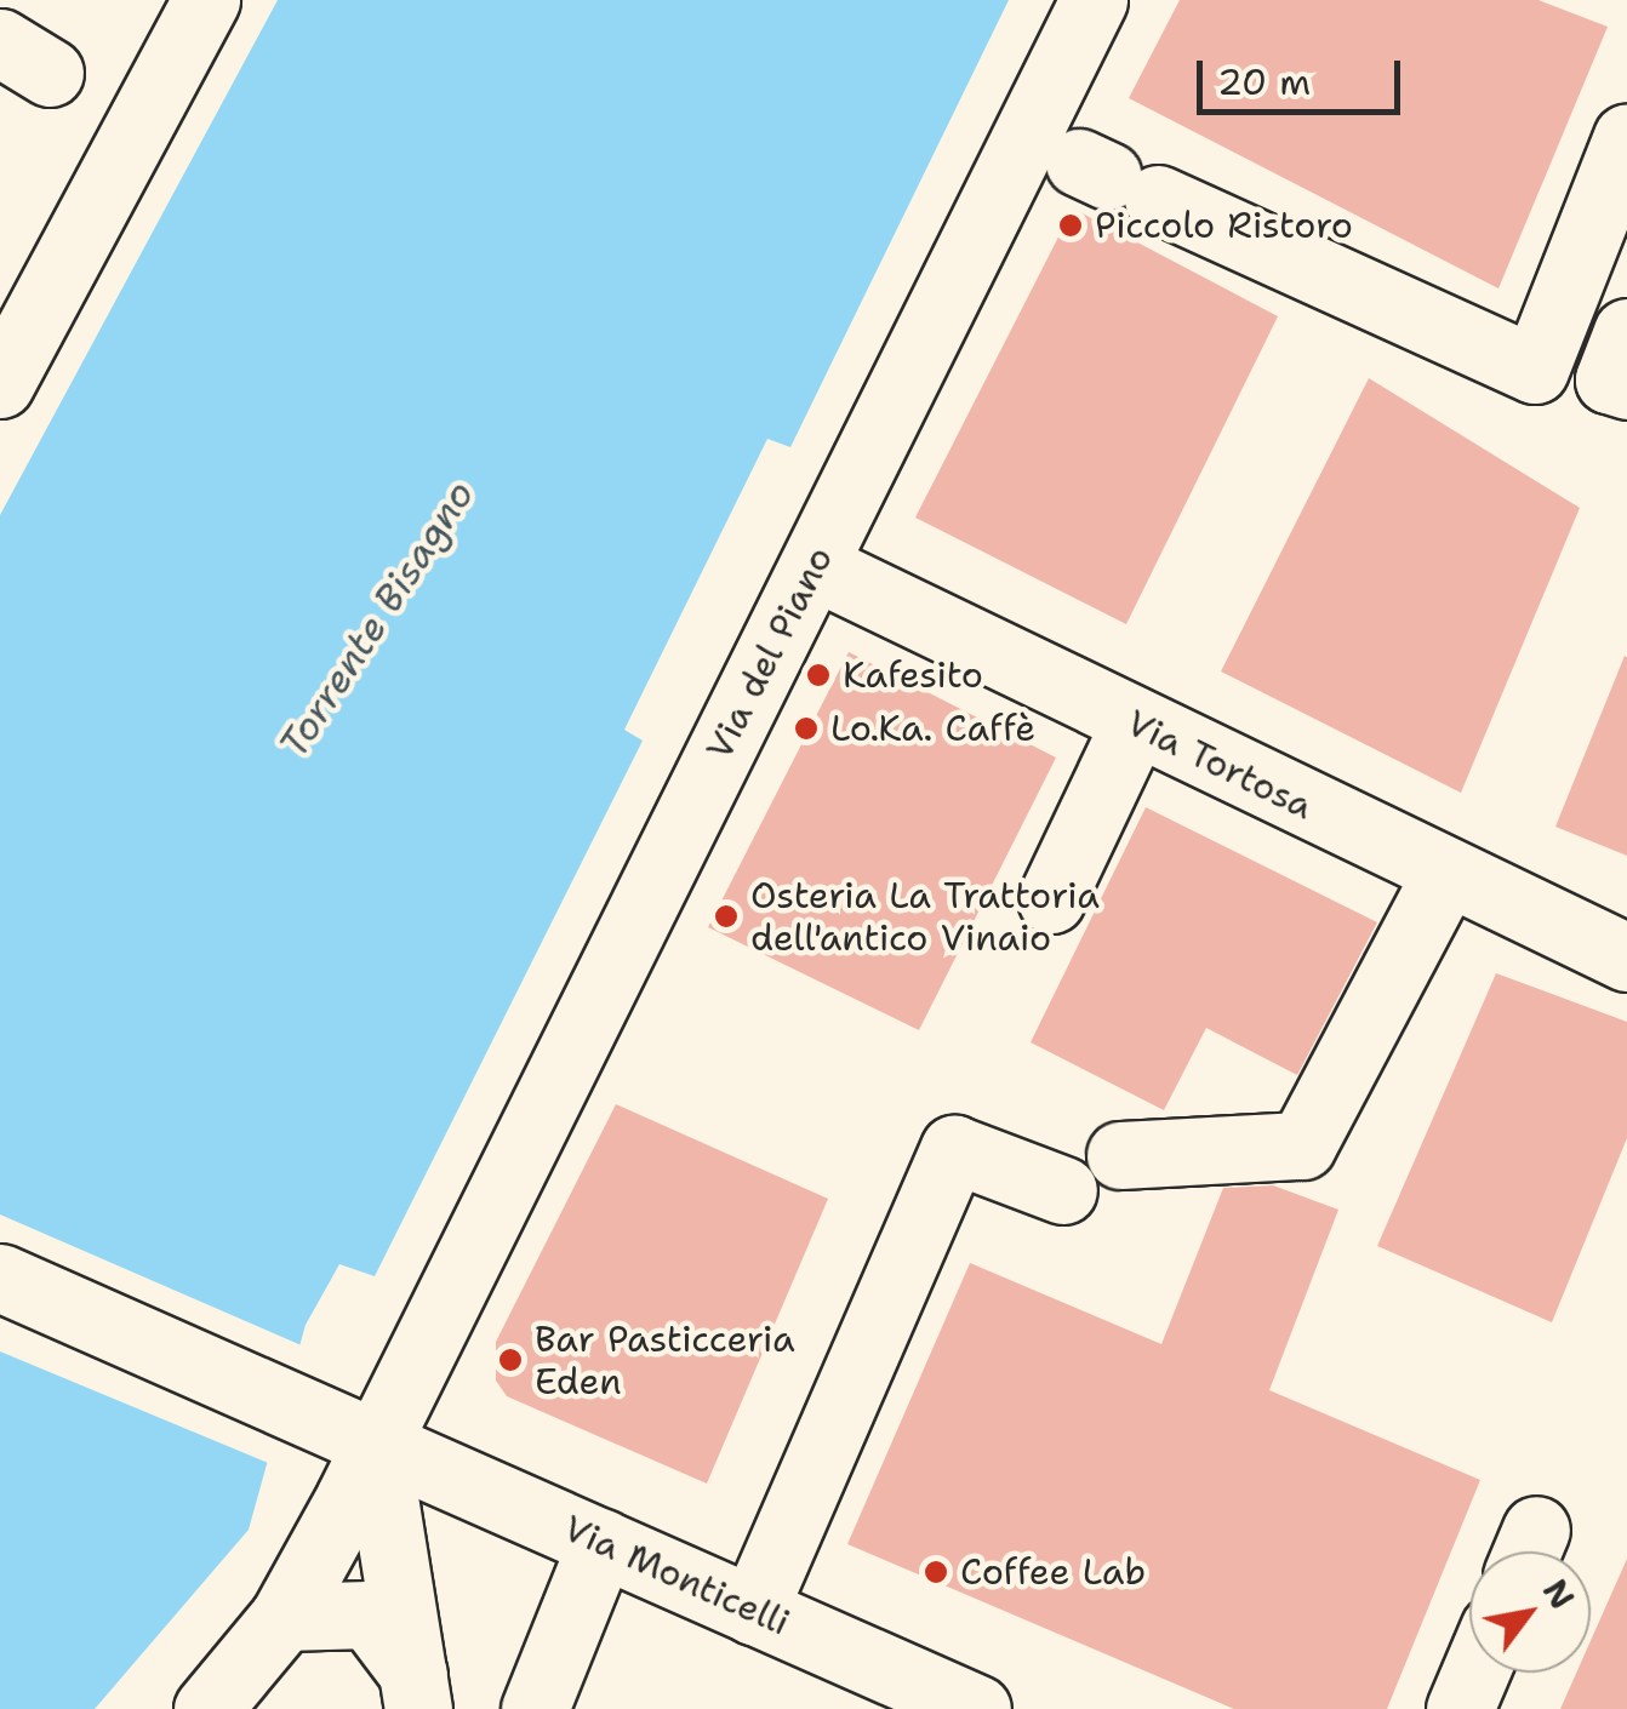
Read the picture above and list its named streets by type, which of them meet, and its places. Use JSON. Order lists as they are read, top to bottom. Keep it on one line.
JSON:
{"streets":{"street":["Via del Piano","Via Tortosa","Via Monticelli"]},"crossings":[["Via del Piano","Via Tortosa"],["Via del Piano","Via Monticelli"]],"water":["Torrente Bisagno"],"places":["Piccolo Ristoro","Kafesito","Lo.Ka. Caffè","Osteria La Trattoria dell'antico Vinaio","Bar Pasticceria Eden","Coffee Lab"],"scale_bar":"20 m","north":"top right"}
